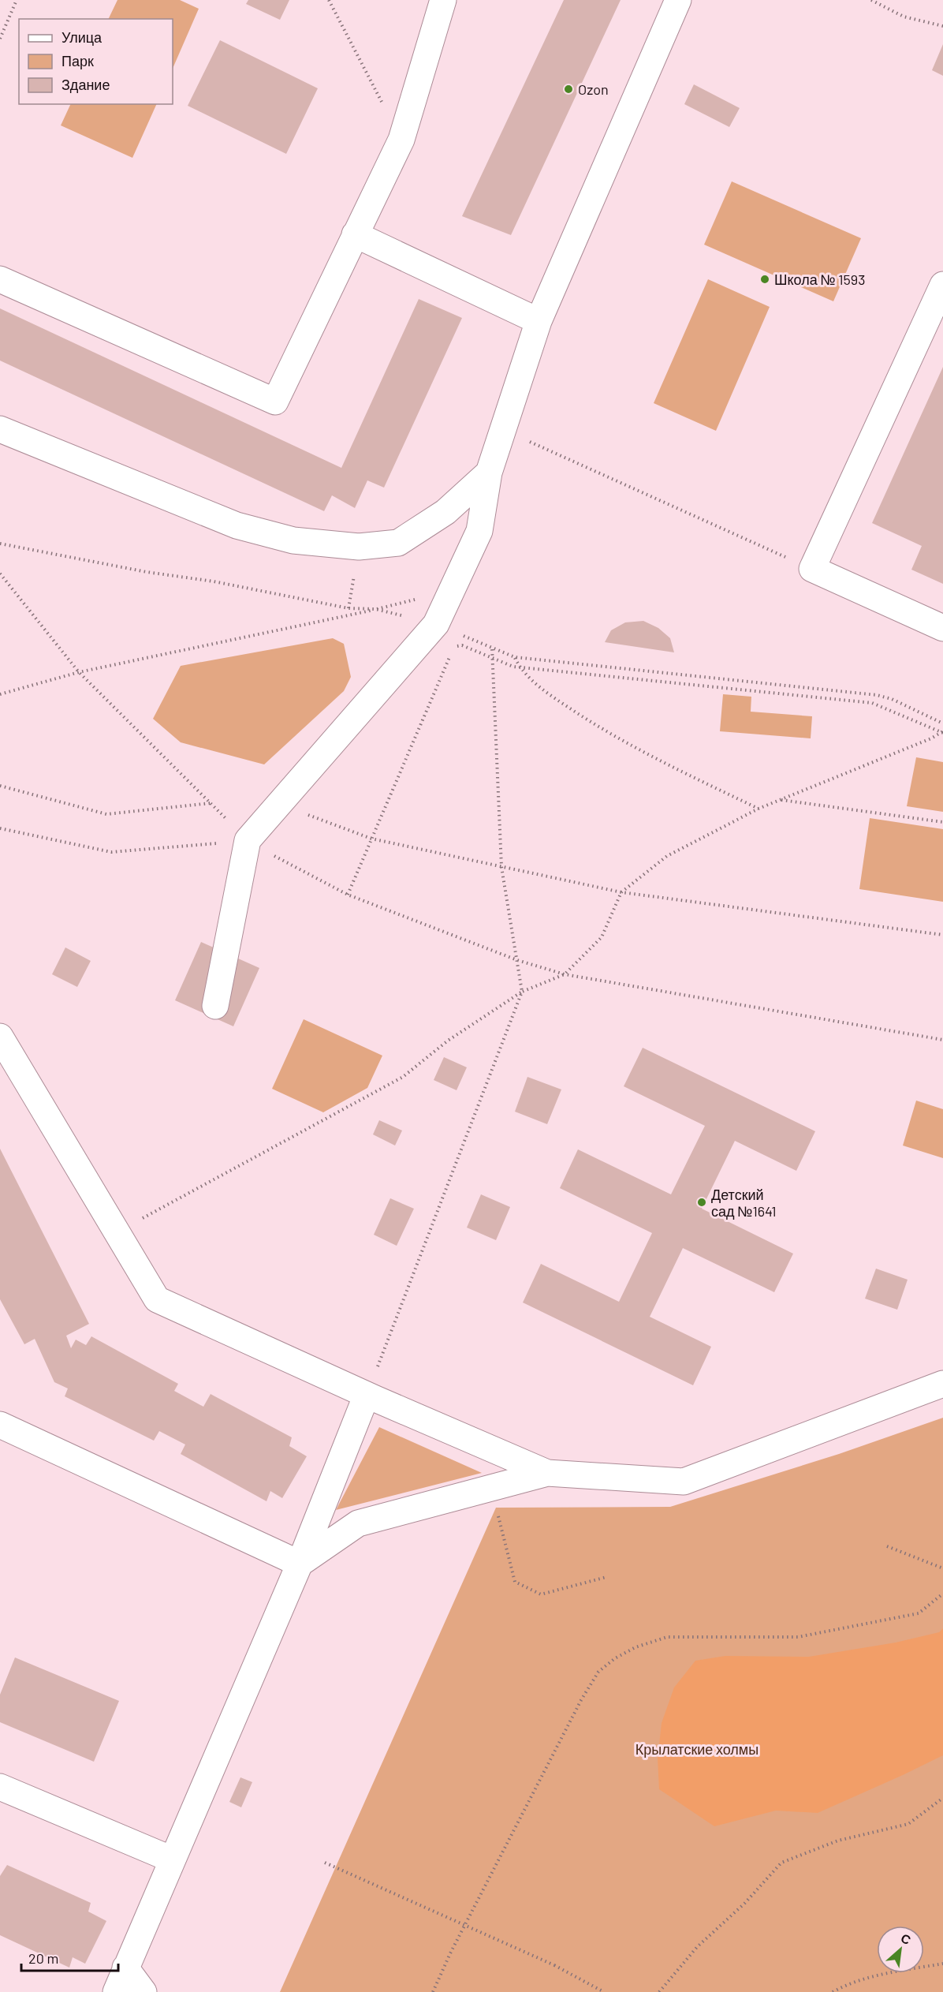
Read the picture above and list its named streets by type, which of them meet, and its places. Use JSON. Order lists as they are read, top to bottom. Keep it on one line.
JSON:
{"parks":["Крылатские холмы"],"places":["Ozon","Школа № 1593","Детский сад №1641"],"legend":["Улица","Парк","Здание"],"scale_bar":"20 m","north":"top right"}
